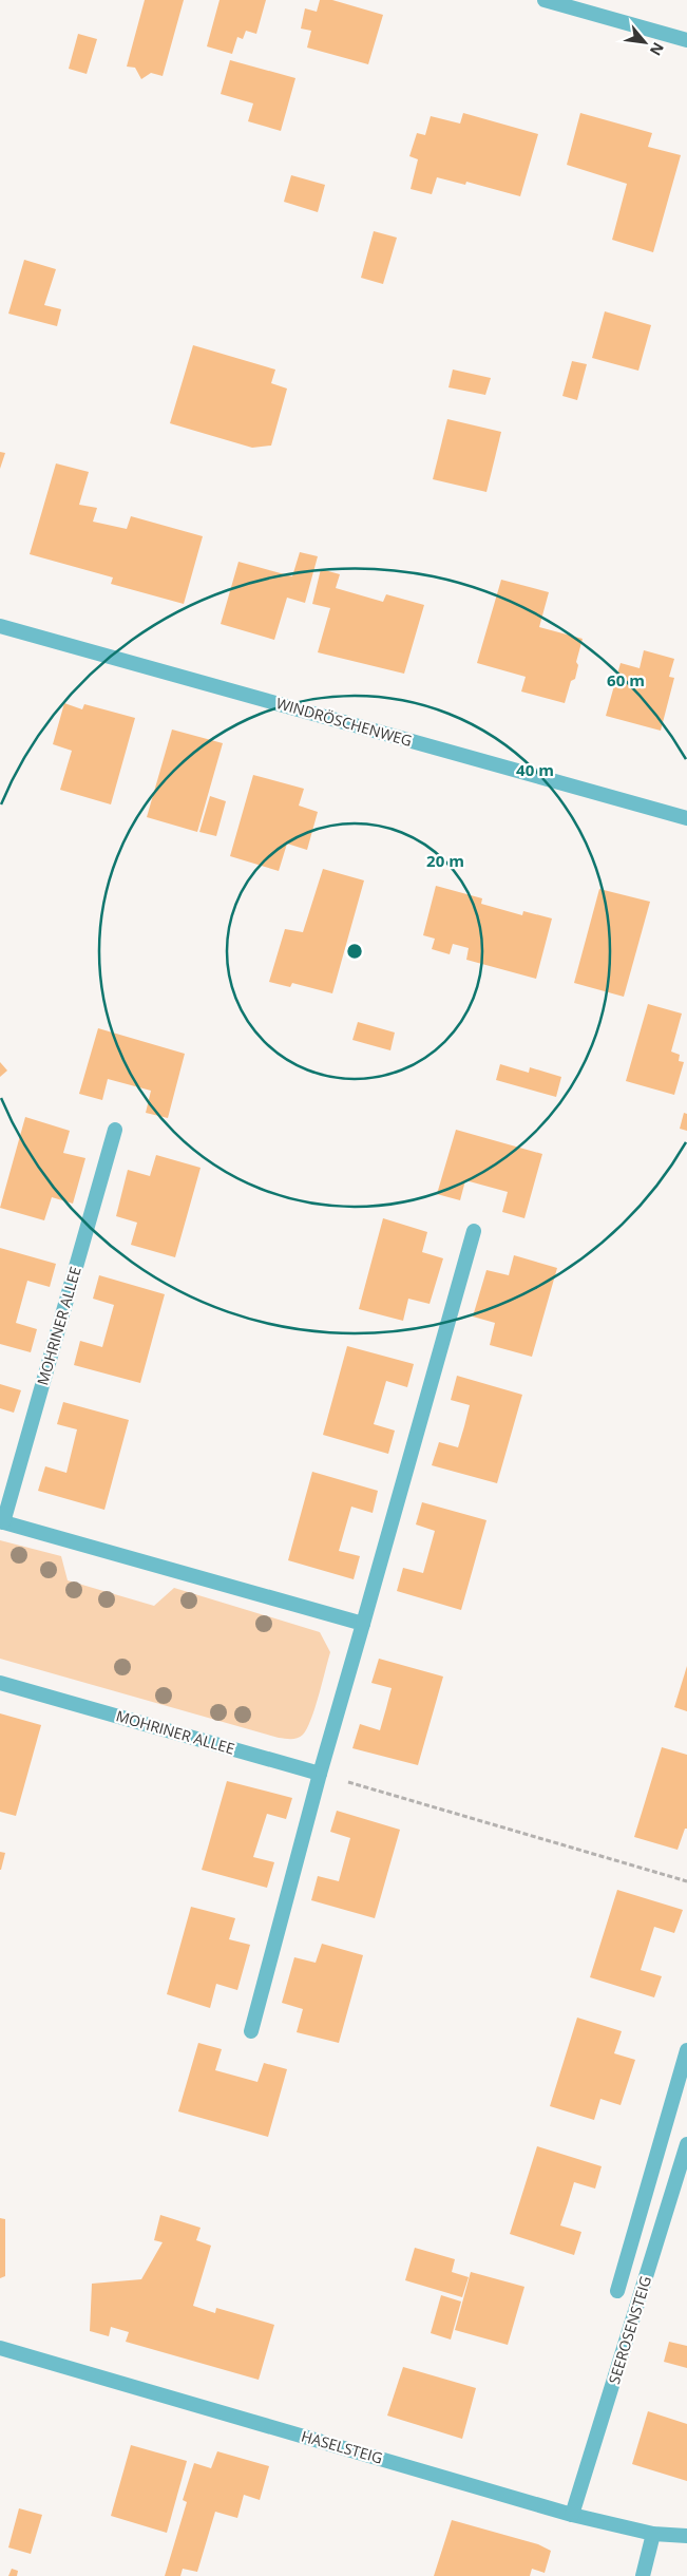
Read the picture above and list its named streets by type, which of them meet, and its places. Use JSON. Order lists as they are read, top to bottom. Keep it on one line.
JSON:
{"streets":{"street":["WINDRÖSCHENWEG","MOHRINER ALLEE","SEEROSENSTEIG","HASELSTEIG"]},"crossings":[["SEEROSENSTEIG","HASELSTEIG"]],"north":"bottom right","rings":["60 m","40 m","20 m"]}
